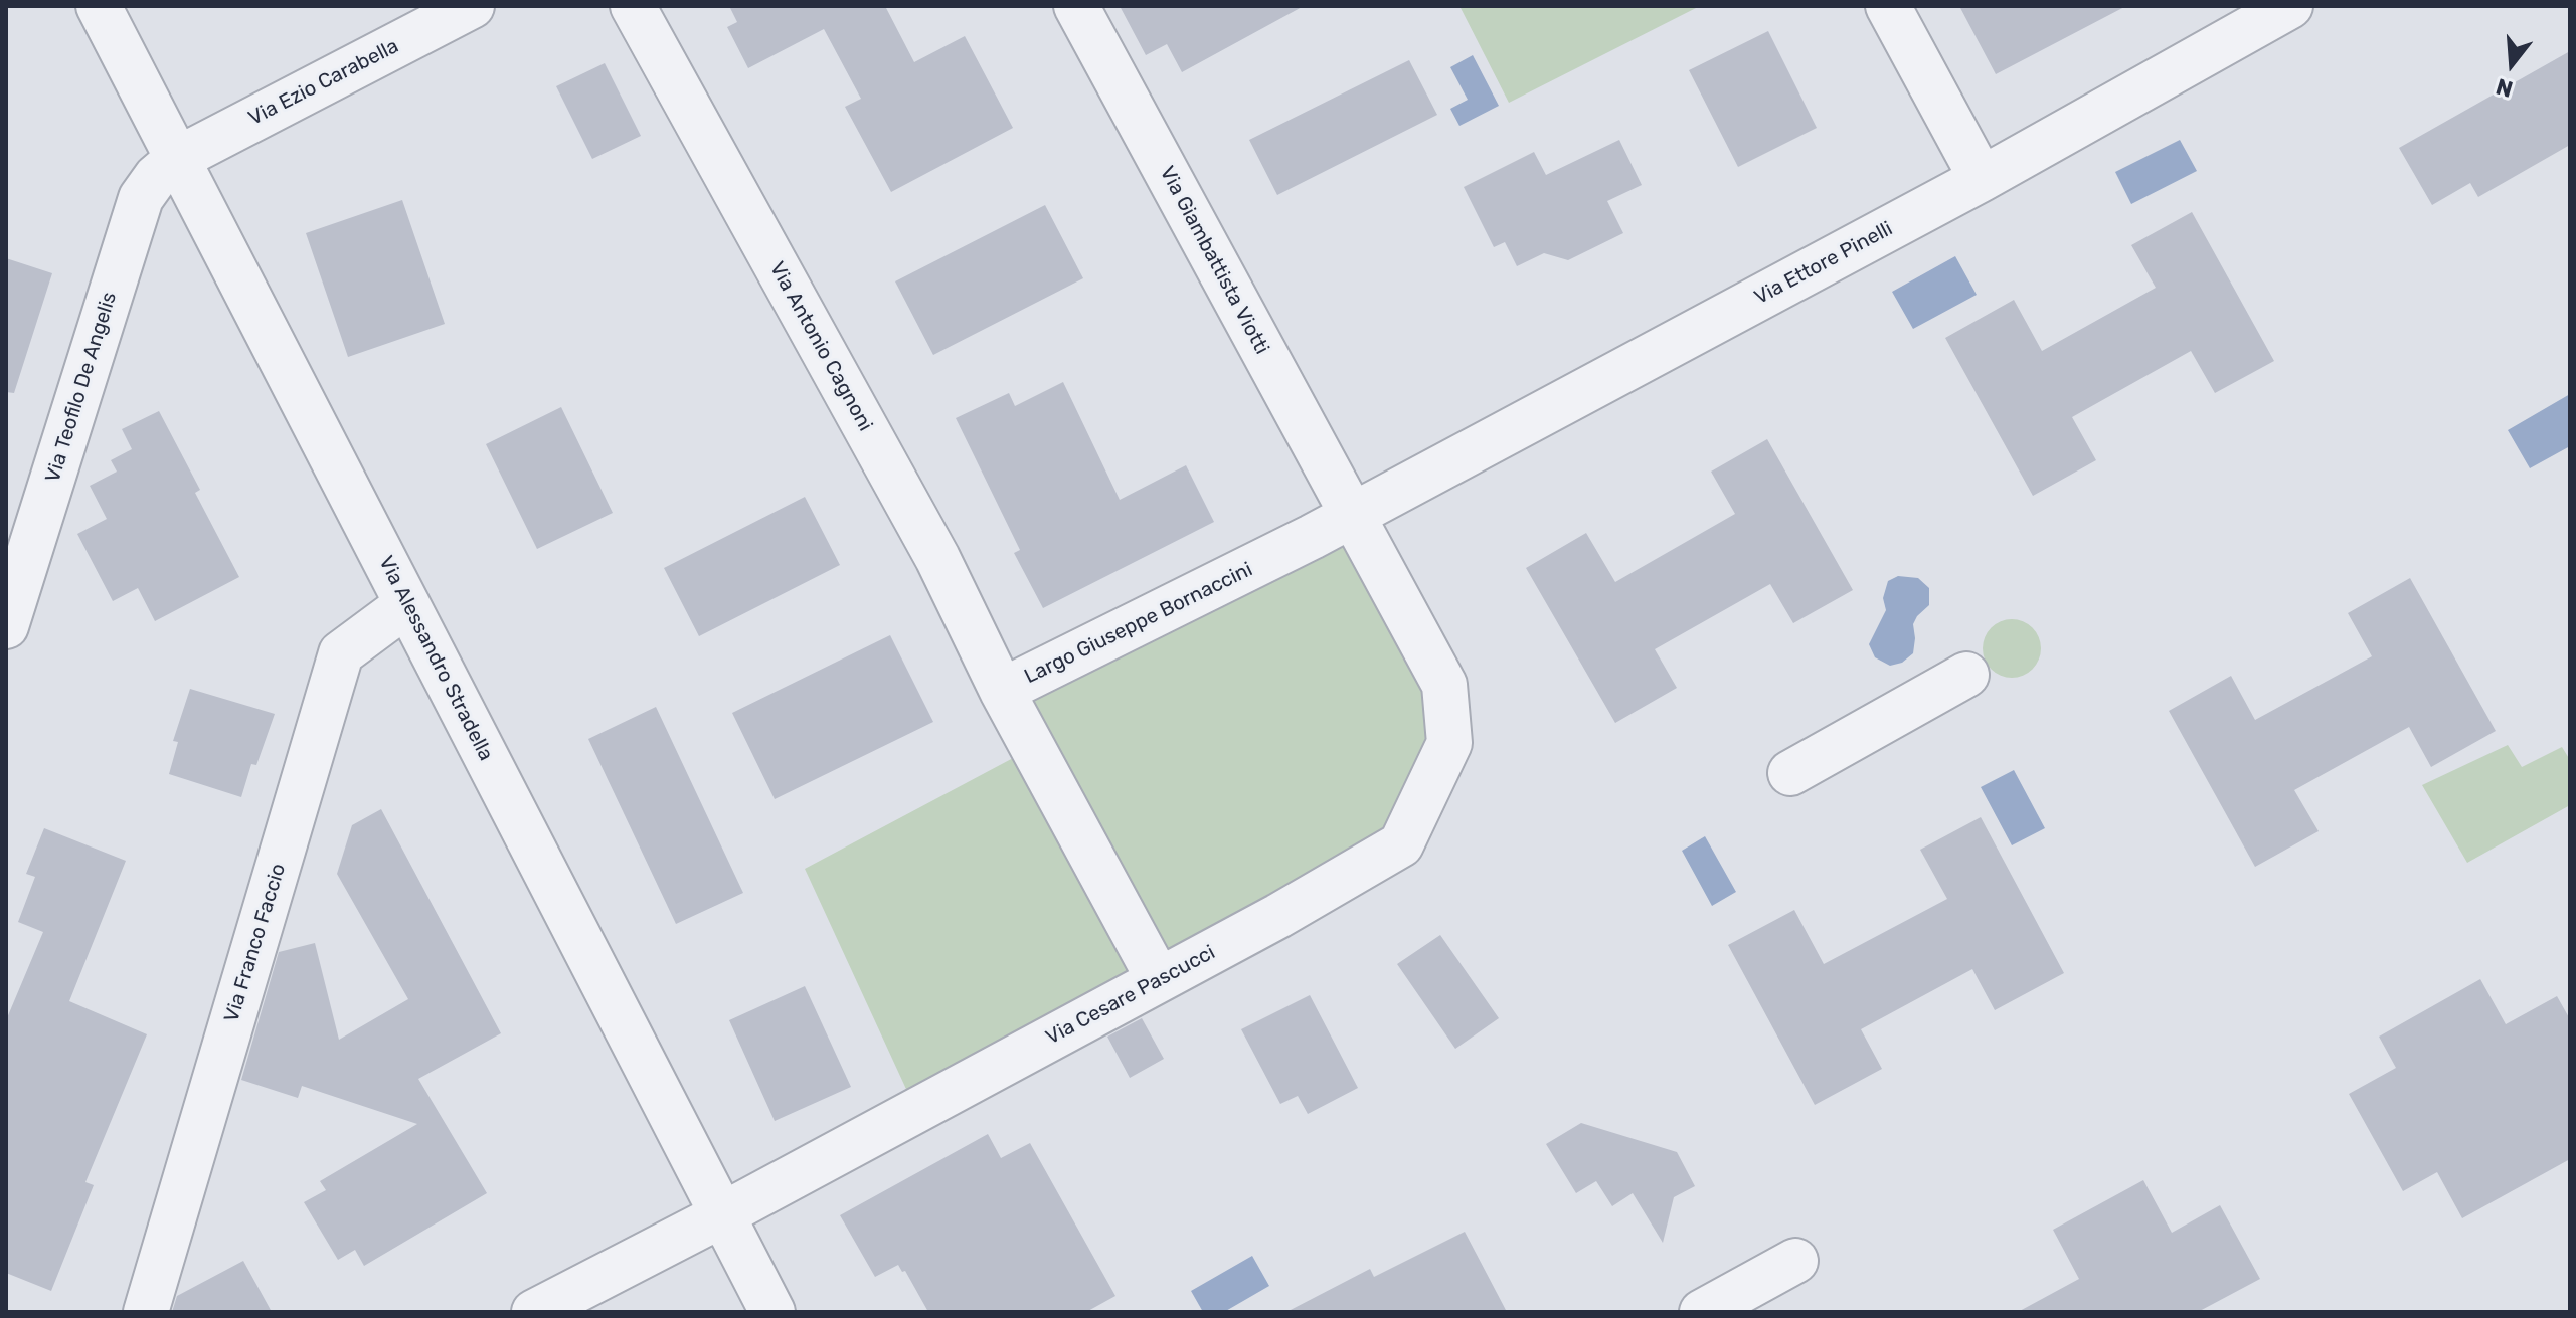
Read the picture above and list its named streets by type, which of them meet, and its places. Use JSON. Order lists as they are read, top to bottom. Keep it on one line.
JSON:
{"streets":{"street":["Via Ezio Carabella","Via Giambattista Viotti","Via Ettore Pinelli","Via Antonio Cagnoni","Via Teofilo De Angelis","Largo Giuseppe Bornaccini","Via Alessandro Stradella","Via Franco Faccio","Via Cesare Pascucci"]},"crossings":[["Via Ezio Carabella","Via Teofilo De Angelis"],["Via Ezio Carabella","Via Alessandro Stradella"],["Via Giambattista Viotti","Via Ettore Pinelli"],["Via Giambattista Viotti","Largo Giuseppe Bornaccini"],["Via Giambattista Viotti","Via Cesare Pascucci"],["Via Ettore Pinelli","Largo Giuseppe Bornaccini"],["Via Ettore Pinelli","Via Cesare Pascucci"],["Via Antonio Cagnoni","Largo Giuseppe Bornaccini"],["Via Teofilo De Angelis","Via Alessandro Stradella"],["Largo Giuseppe Bornaccini","Via Cesare Pascucci"],["Via Alessandro Stradella","Via Franco Faccio"],["Via Alessandro Stradella","Via Cesare Pascucci"]],"north":"bottom"}
